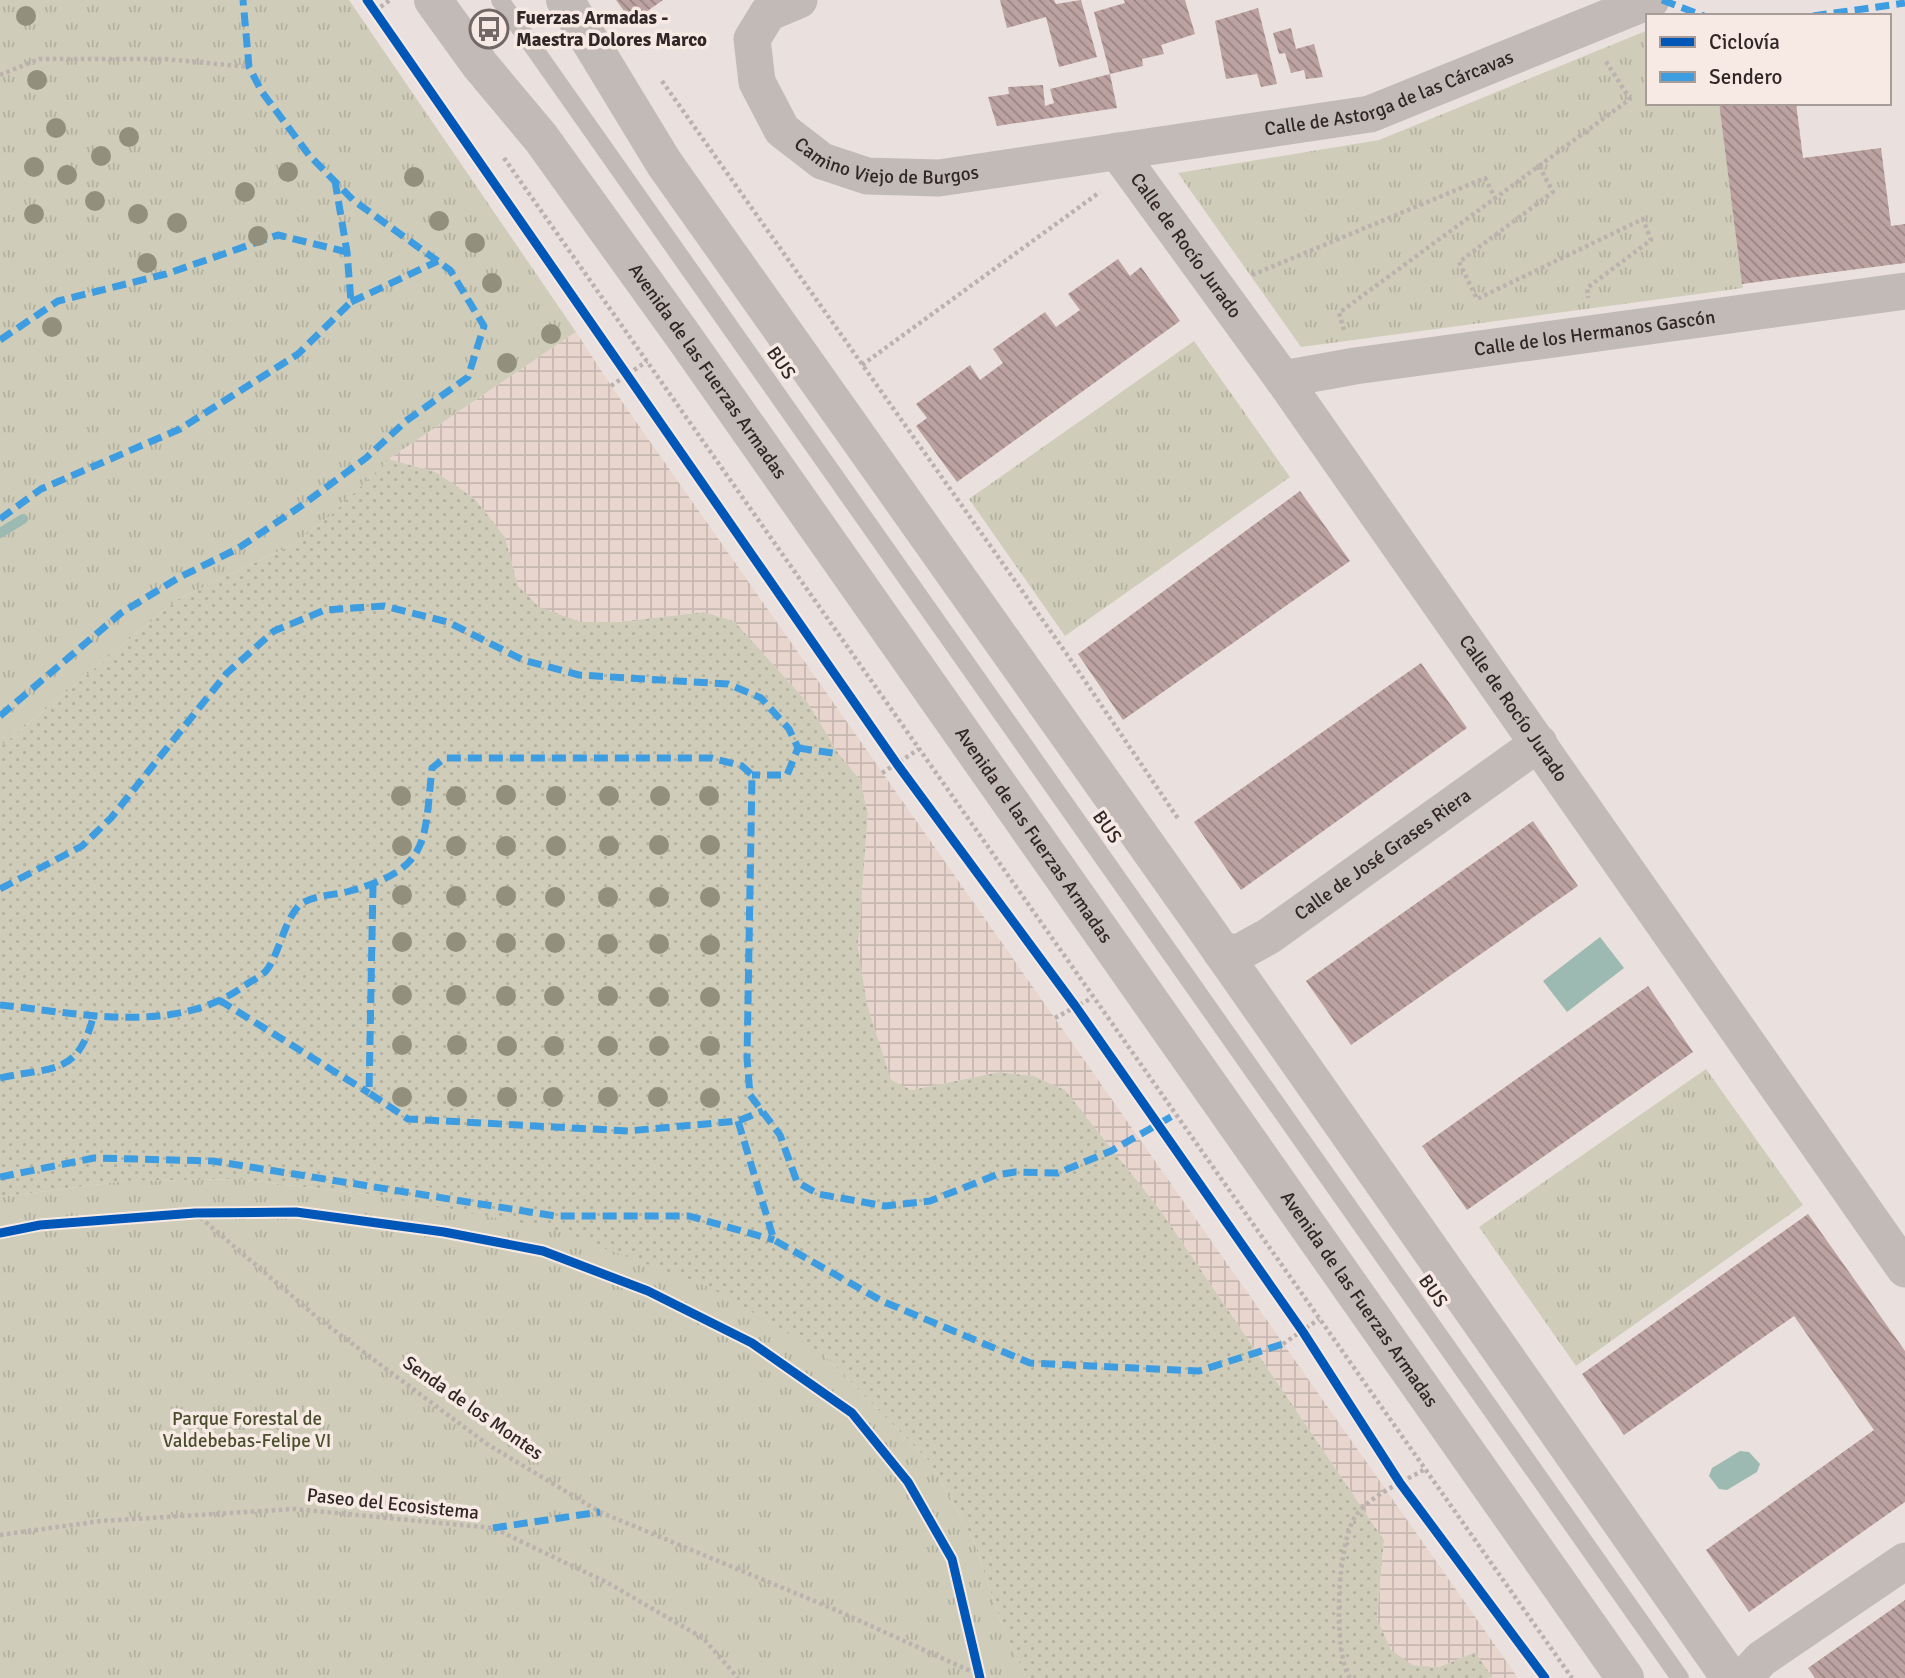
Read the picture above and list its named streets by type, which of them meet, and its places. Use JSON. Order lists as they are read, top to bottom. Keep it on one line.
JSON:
{"streets":{"street":["Calle de Astorga de las Cárcavas","Camino Viejo de Burgos","Calle de Rocío Jurado","Calle de los Hermanos Gascón","Avenida de las Fuerzas Armadas","Calle de José Grases Riera"],"lane":["BUS"],"path":["Senda de los Montes","Paseo del Ecosistema"]},"crossings":[["Calle de Astorga de las Cárcavas","Camino Viejo de Burgos"],["Calle de Astorga de las Cárcavas","Calle de Rocío Jurado"],["Camino Viejo de Burgos","Calle de Rocío Jurado"],["Calle de Rocío Jurado","Calle de los Hermanos Gascón"],["Calle de Rocío Jurado","Calle de José Grases Riera"]],"parks":["Parque Forestal de Valdebebas-Felipe VI"],"places":{"bus stop":["Fuerzas Armadas - Maestra Dolores Marco"]},"legend":["Ciclovía","Sendero"]}
